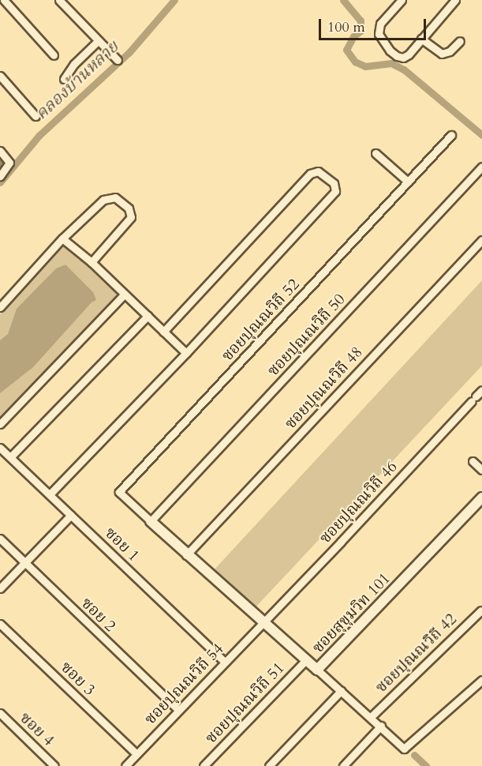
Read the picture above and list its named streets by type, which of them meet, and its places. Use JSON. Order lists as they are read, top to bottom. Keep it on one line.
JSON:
{"streets":{"street":["ซอยปุณณวิถี 52","ซอยปุณณวิถี 50","ซอยปุณณวิถี 48","ซอยปุณณวิถี 46","ซอย 1","ซอยสุขุมวิท 101","ซอย 2","ซอยปุณณวิถี 42","ซอย 3","ซอยปุณณวิถี 54","ซอยปุณณวิถี 51","ซอย 4"]},"crossings":[["ซอยปุณณวิถี 52","ซอยปุณณวิถี 50"],["ซอยปุณณวิถี 52","ซอยสุขุมวิท 101"],["ซอยปุณณวิถี 50","ซอยสุขุมวิท 101"],["ซอยปุณณวิถี 48","ซอยสุขุมวิท 101"],["ซอยปุณณวิถี 46","ซอยสุขุมวิท 101"],["ซอยปุณณวิถี 46","ซอยปุณณวิถี 54"],["ซอย 1","ซอยปุณณวิถี 54"],["ซอยสุขุมวิท 101","ซอยปุณณวิถี 54"],["ซอยสุขุมวิท 101","ซอยปุณณวิถี 51"],["ซอย 2","ซอยปุณณวิถี 54"],["ซอย 3","ซอยปุณณวิถี 54"]],"water":["คลองบ้านหลาย"],"scale_bar":"100 m"}
